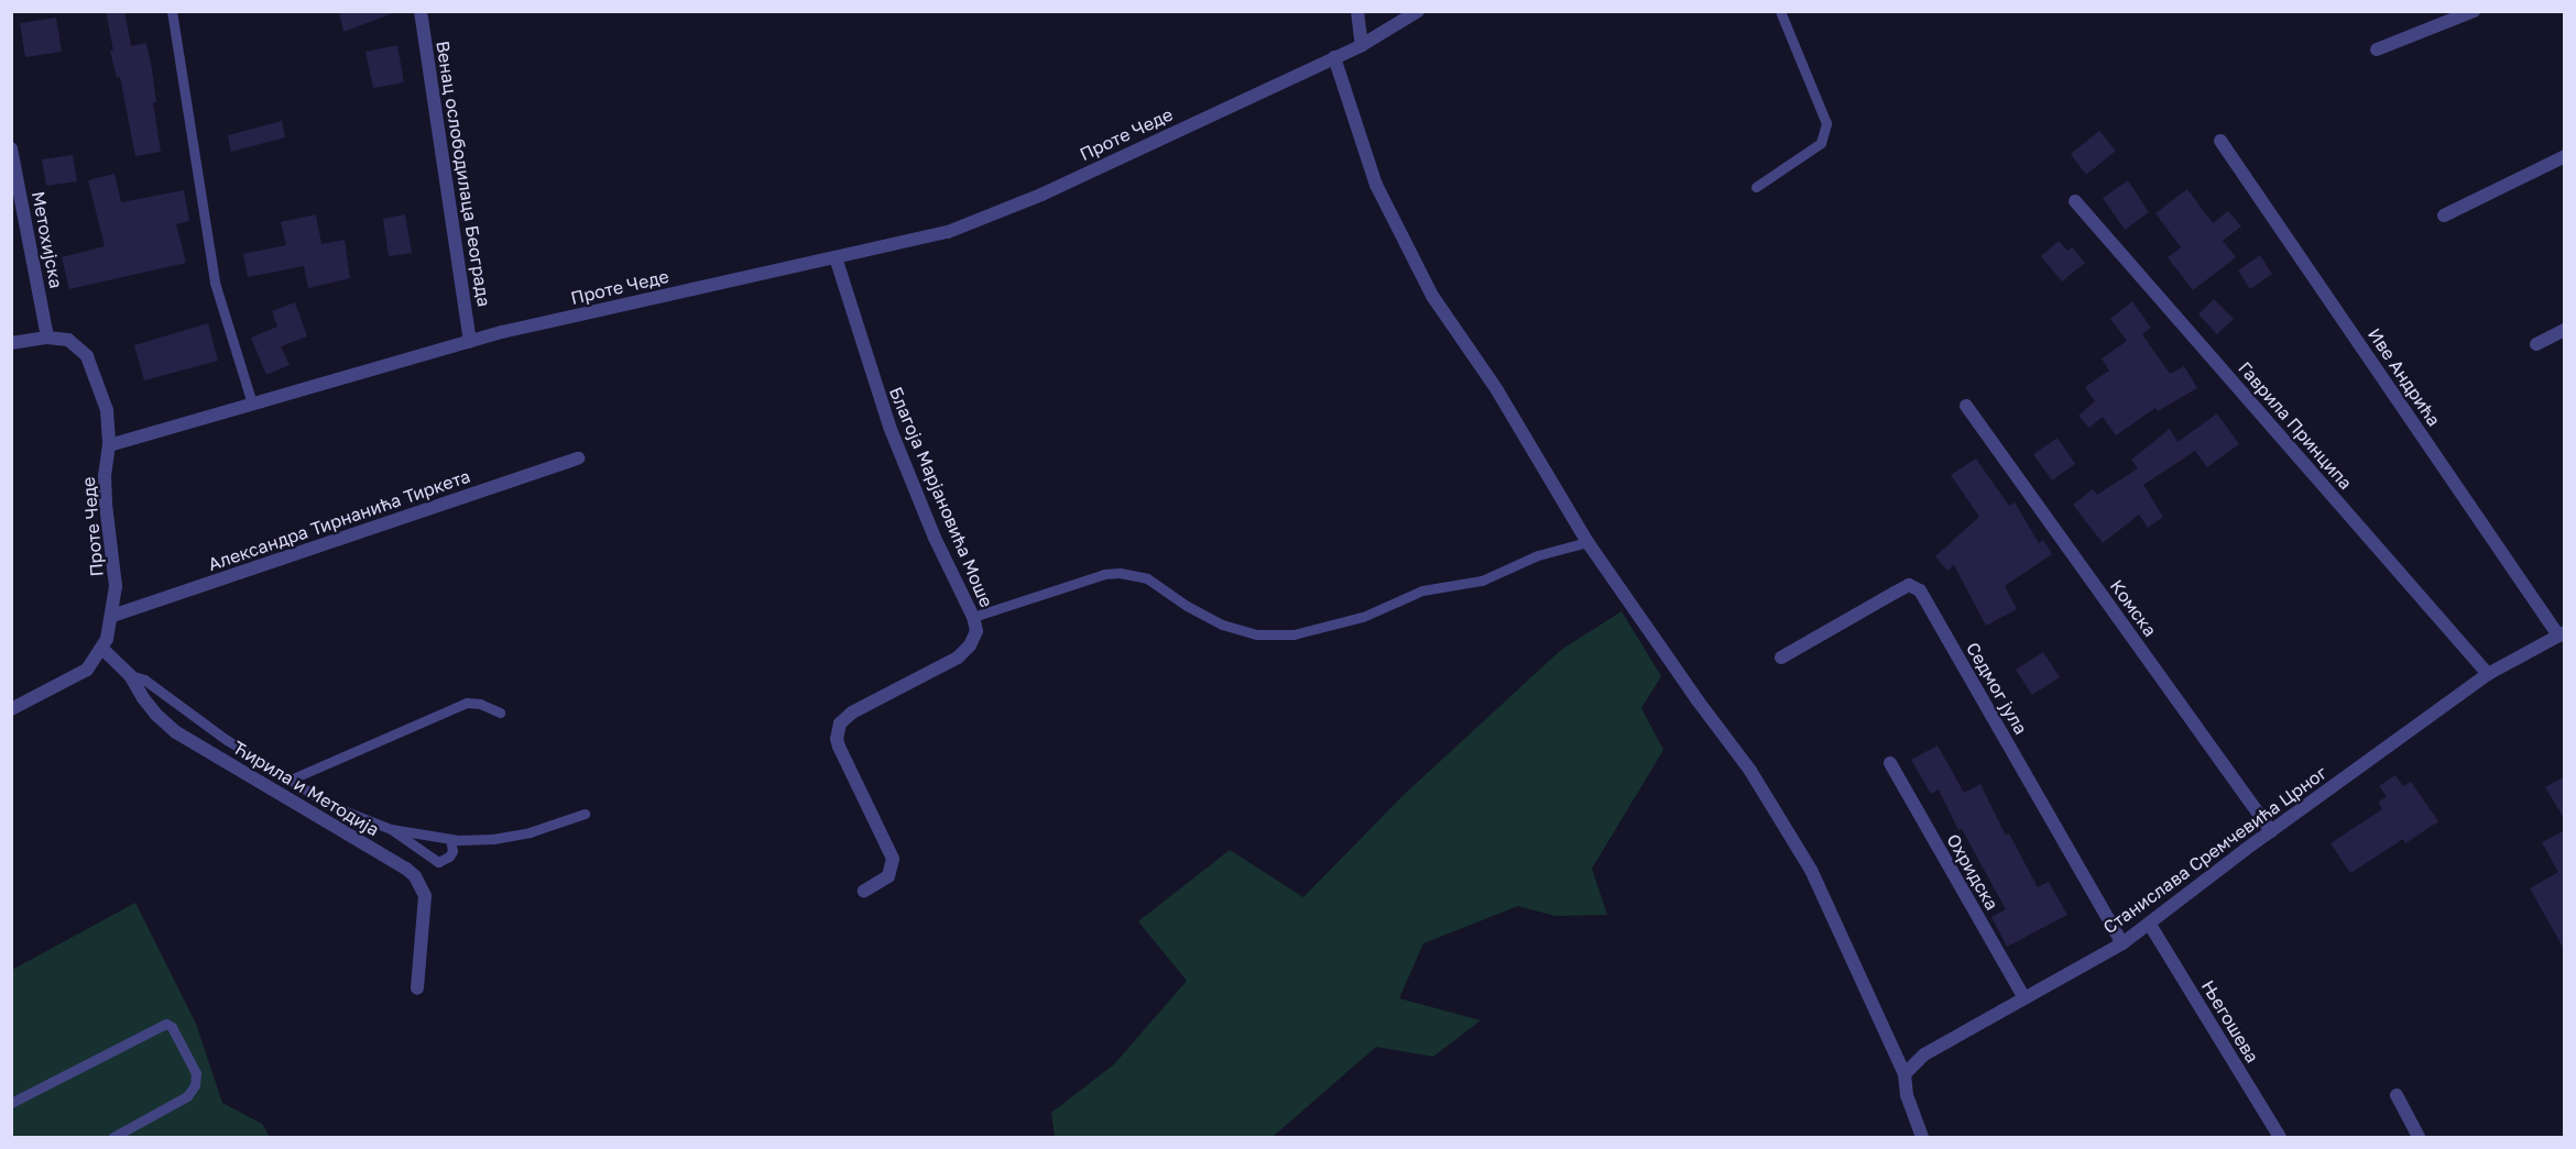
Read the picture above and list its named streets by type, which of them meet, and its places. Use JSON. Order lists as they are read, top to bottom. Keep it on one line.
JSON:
{"streets":{"street":["Проте Чеде","Венац ослободилаца Београда","Метохијска","Иве Андрића","Гаврила Принципа","Благоја Марјановића Моше","Александра Тирнанића Тиркета","Комска","Седмог јула","Ћирила и Методија","Станислава Сремчевића Црног","Охридска","Његошева"]},"crossings":[["Проте Чеде","Венац ослободилаца Београда"],["Проте Чеде","Благоја Марјановића Моше"],["Проте Чеде","Александра Тирнанића Тиркета"],["Проте Чеде","Ћирила и Методија"],["Иве Андрића","Станислава Сремчевића Црног"],["Гаврила Принципа","Станислава Сремчевића Црног"],["Комска","Станислава Сремчевића Црног"],["Седмог јула","Станислава Сремчевића Црног"],["Станислава Сремчевића Црног","Охридска"],["Станислава Сремчевића Црног","Његошева"]]}
